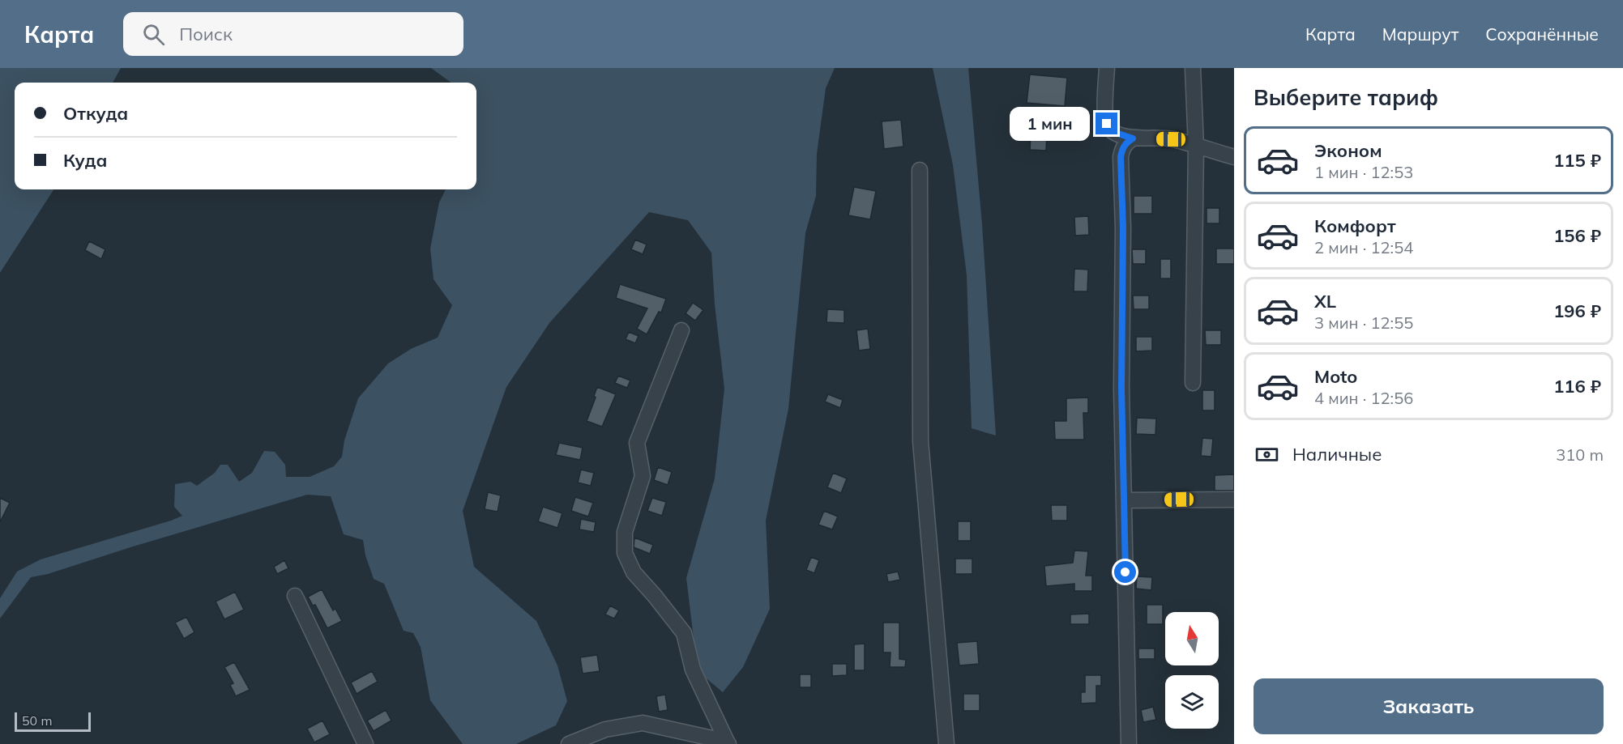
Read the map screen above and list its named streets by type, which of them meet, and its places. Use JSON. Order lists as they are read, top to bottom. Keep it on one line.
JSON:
{"scale_bar":"50 m","north":"top","page":{"header":"Карта","search":"Поиск","nav":["Карта","Маршрут","Сохранённые"],"heading":"Выберите тариф","banner":["Откуда","Куда"],"bubble":"1 мин","list":[{"name":"Эконом","note":"1 мин · 12:53","value":"115 ₽"},{"name":"Комфорт","note":"2 мин · 12:54","value":"156 ₽"},{"name":"XL","note":"3 мин · 12:55","value":"196 ₽"},{"name":"Moto","note":"4 мин · 12:56","value":"116 ₽"}],"pay":["Наличные","310 m"],"buttons":"Заказать","scale":"50 m"}}
